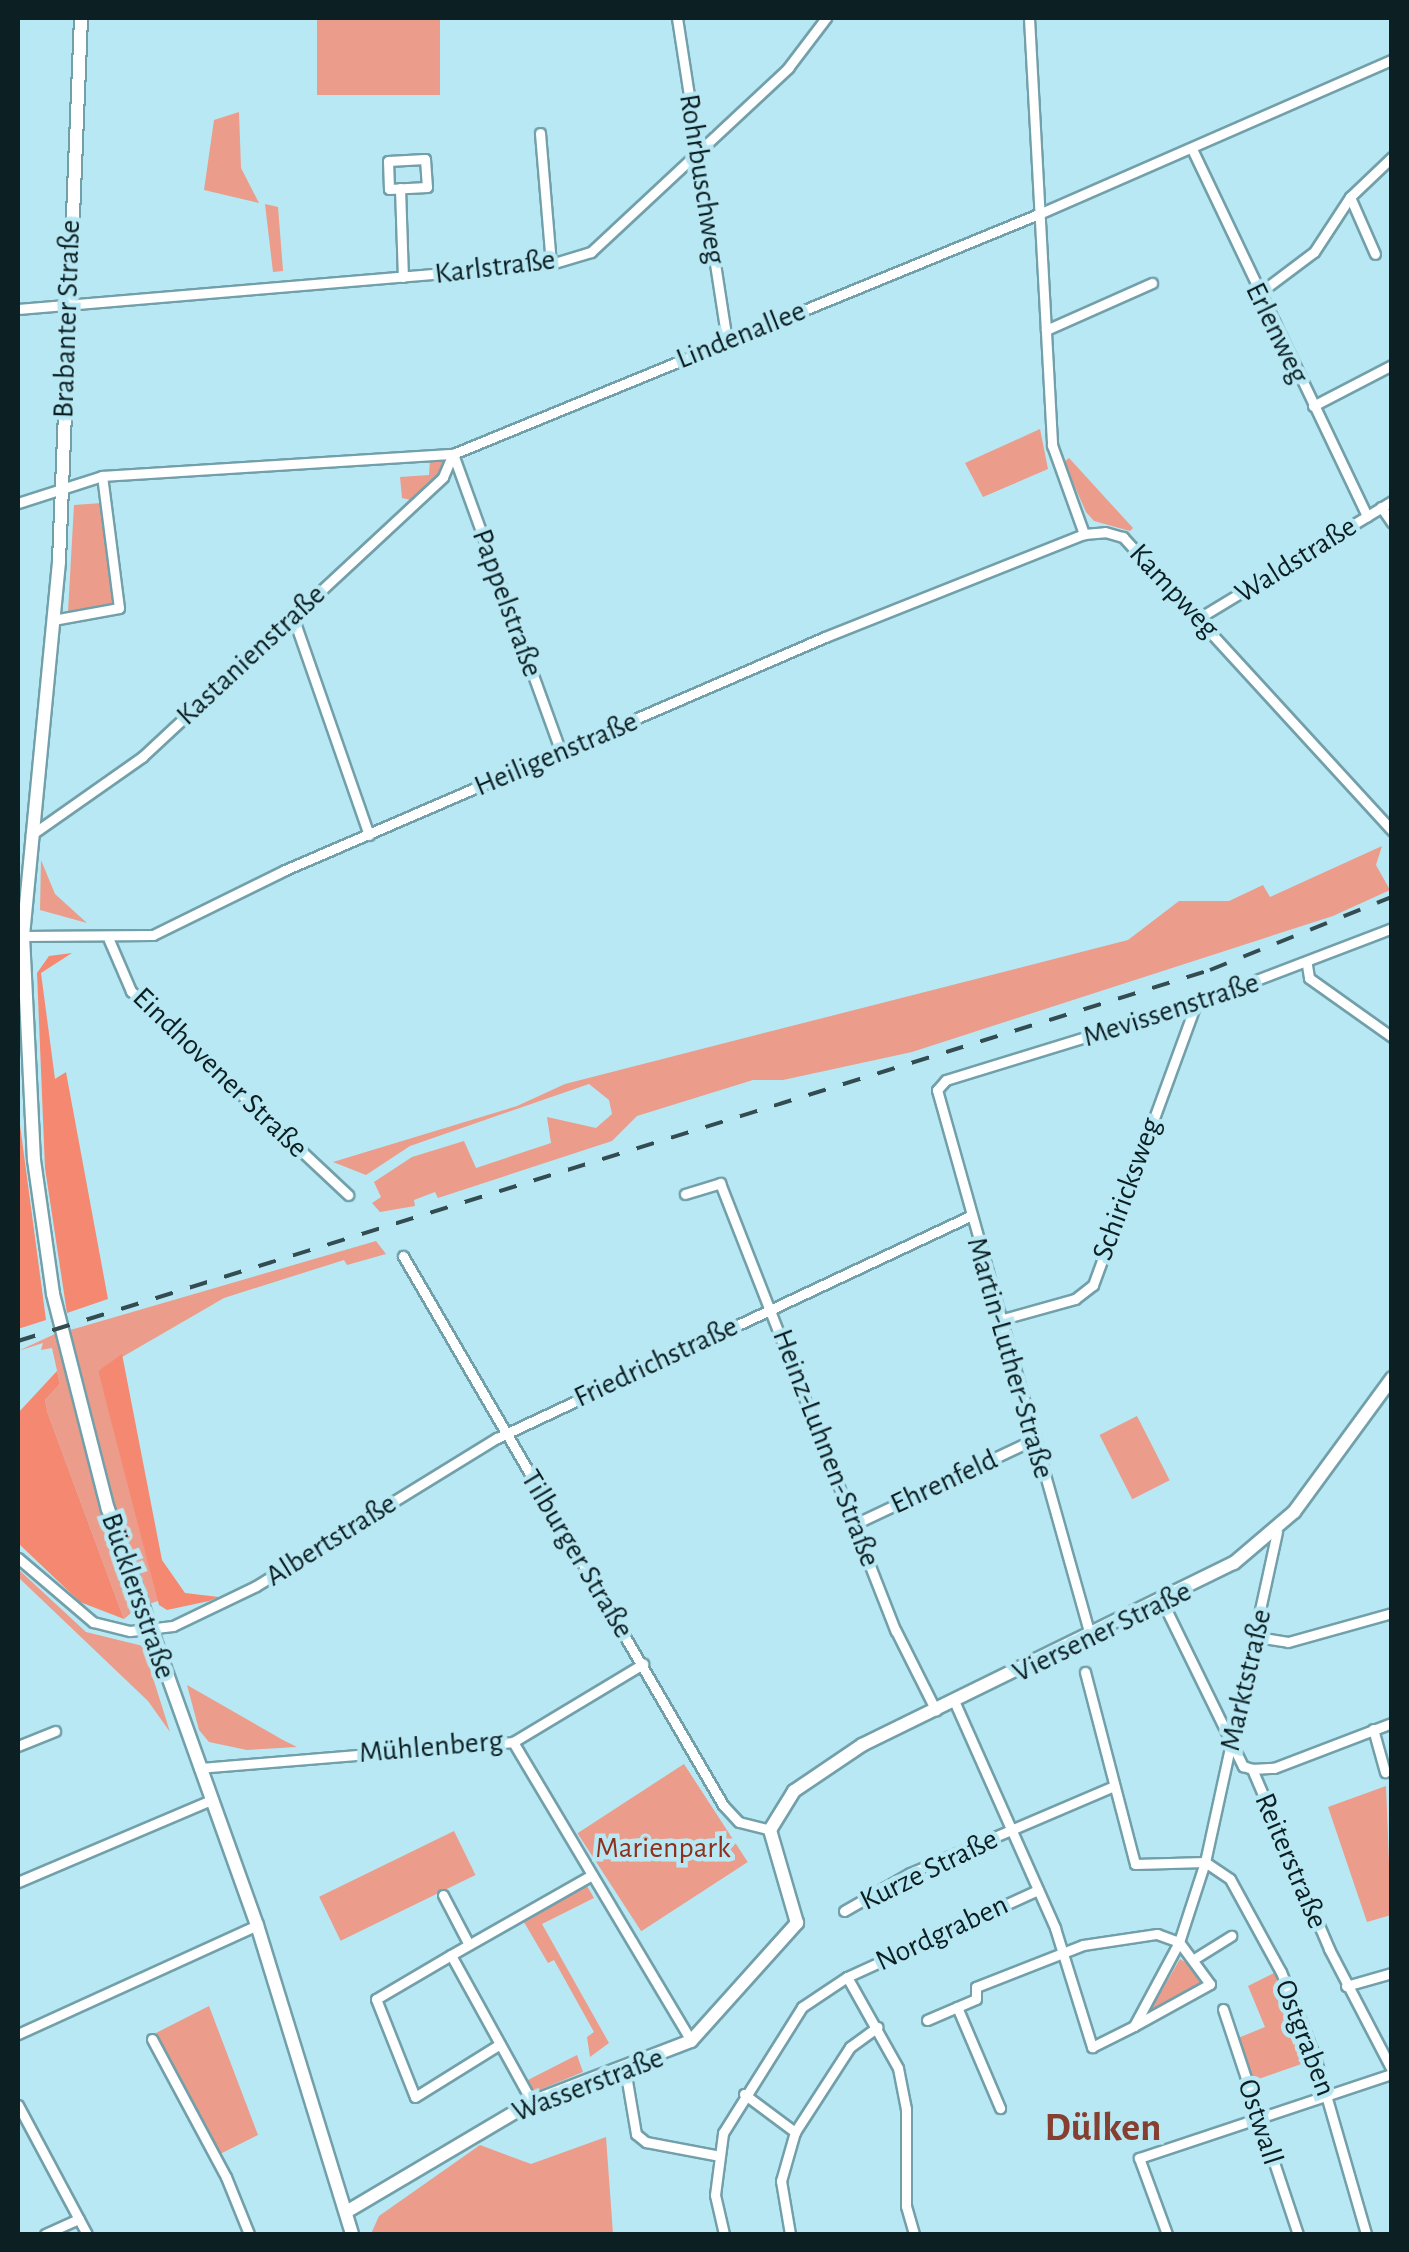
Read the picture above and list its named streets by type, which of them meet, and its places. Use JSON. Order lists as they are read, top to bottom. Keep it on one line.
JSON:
{"streets":{"main road":["Brabanter Straße","Bücklersstraße","Viersener Straße","Wasserstraße"],"street":["Rohrbuschweg","Karlstraße","Erlenweg","Lindenallee","Waldstraße","Kampweg","Pappelstraße","Kastanienstraße","Heiligenstraße","Mevissenstraße","Eindhovener Straße","Schiricksweg","Martin-Luther-Straße","Friedrichstraße","Heinz-Luhnen-Straße","Ehrenfeld","Albertstraße","Tilburger Straße","Marktstraße","Mühlenberg","Reiterstraße","Kurze Straße","Nordgraben","Ostgraben","Ostwall"]},"crossings":[["Rohrbuschweg","Karlstraße"],["Rohrbuschweg","Lindenallee"],["Karlstraße","Brabanter Straße"],["Brabanter Straße","Lindenallee"],["Brabanter Straße","Kastanienstraße"],["Brabanter Straße","Heiligenstraße"],["Brabanter Straße","Bücklersstraße"],["Erlenweg","Lindenallee"],["Erlenweg","Waldstraße"],["Lindenallee","Pappelstraße"],["Lindenallee","Kastanienstraße"],["Waldstraße","Kampweg"],["Kampweg","Heiligenstraße"],["Pappelstraße","Kastanienstraße"],["Pappelstraße","Heiligenstraße"],["Heiligenstraße","Eindhovener Straße"],["Heiligenstraße","Bücklersstraße"],["Mevissenstraße","Schiricksweg"],["Mevissenstraße","Martin-Luther-Straße"],["Schiricksweg","Martin-Luther-Straße"],["Martin-Luther-Straße","Friedrichstraße"],["Martin-Luther-Straße","Ehrenfeld"],["Martin-Luther-Straße","Viersener Straße"],["Friedrichstraße","Heinz-Luhnen-Straße"],["Friedrichstraße","Albertstraße"],["Friedrichstraße","Tilburger Straße"],["Heinz-Luhnen-Straße","Ehrenfeld"],["Heinz-Luhnen-Straße","Viersener Straße"],["Albertstraße","Tilburger Straße"],["Albertstraße","Bücklersstraße"],["Tilburger Straße","Viersener Straße"],["Tilburger Straße","Mühlenberg"],["Tilburger Straße","Wasserstraße"],["Bücklersstraße","Mühlenberg"],["Bücklersstraße","Wasserstraße"],["Viersener Straße","Marktstraße"],["Viersener Straße","Reiterstraße"],["Viersener Straße","Wasserstraße"],["Marktstraße","Reiterstraße"],["Marktstraße","Ostgraben"]],"districts":["Dülken"],"parks":["Marienpark"]}
